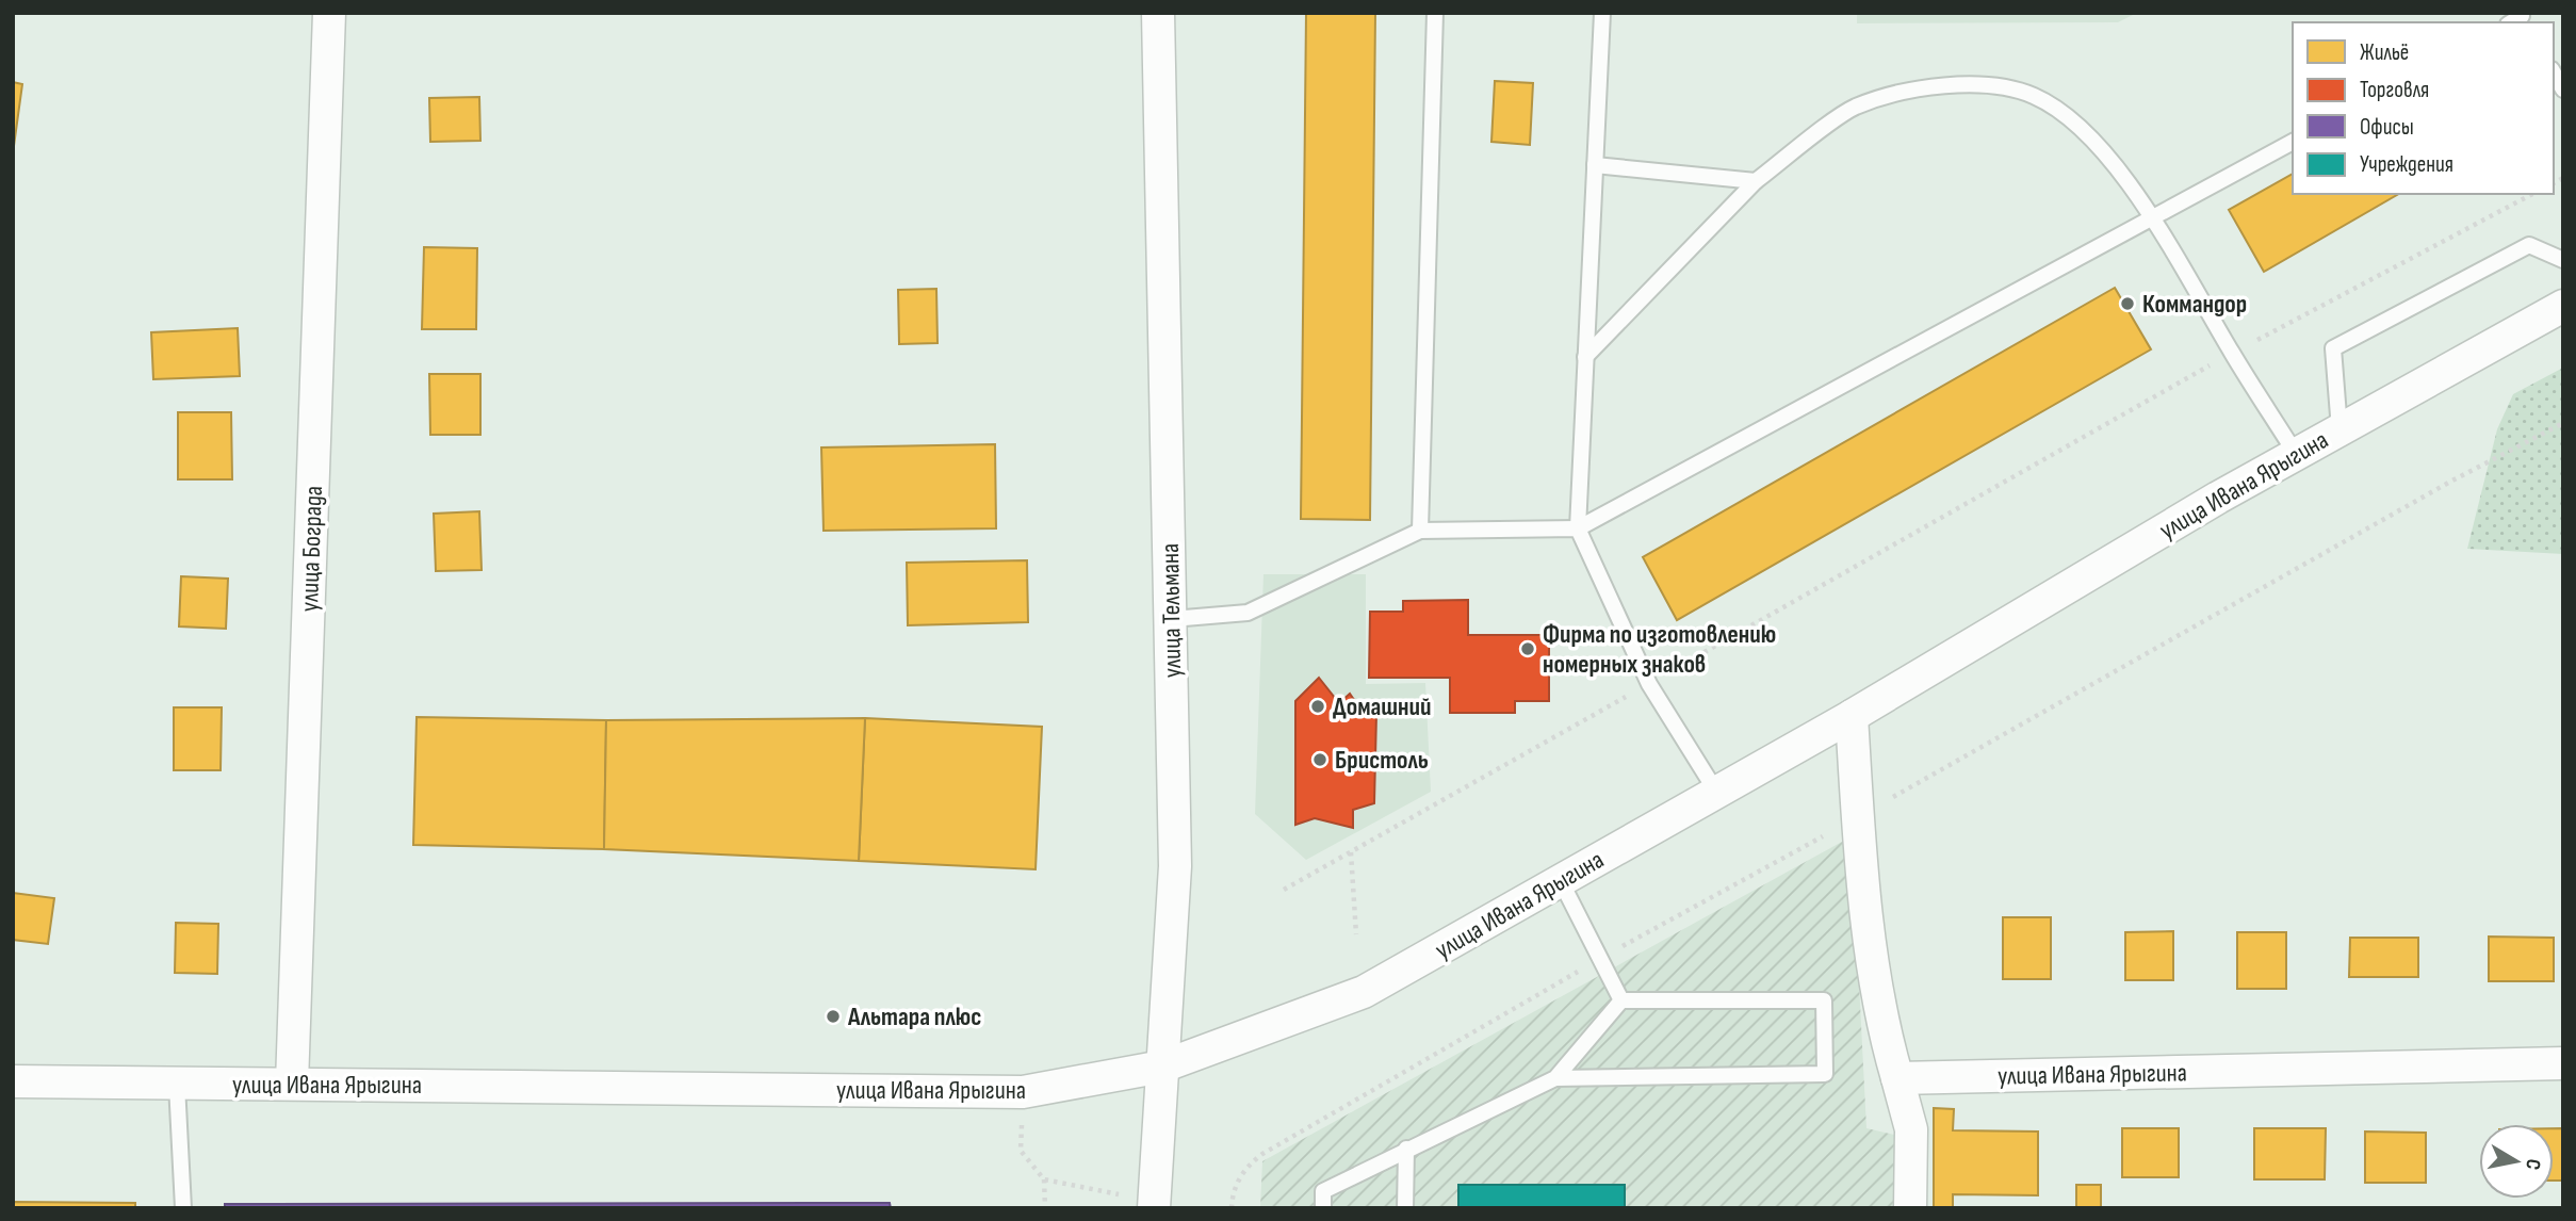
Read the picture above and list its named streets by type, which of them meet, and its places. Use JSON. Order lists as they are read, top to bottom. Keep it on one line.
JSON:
{"streets":{"street":["улица Ивана Ярыгина","улица Бограда","улица Тельмана"]},"crossings":[["улица Ивана Ярыгина","улица Бограда"],["улица Ивана Ярыгина","улица Тельмана"]],"places":["Коммандор","Фирма по изготовлению номерных знаков","Домашний","Бристоль","Альтара плюс"],"legend":["Жильё","Торговля","Офисы","Учреждения"],"north":"right"}
